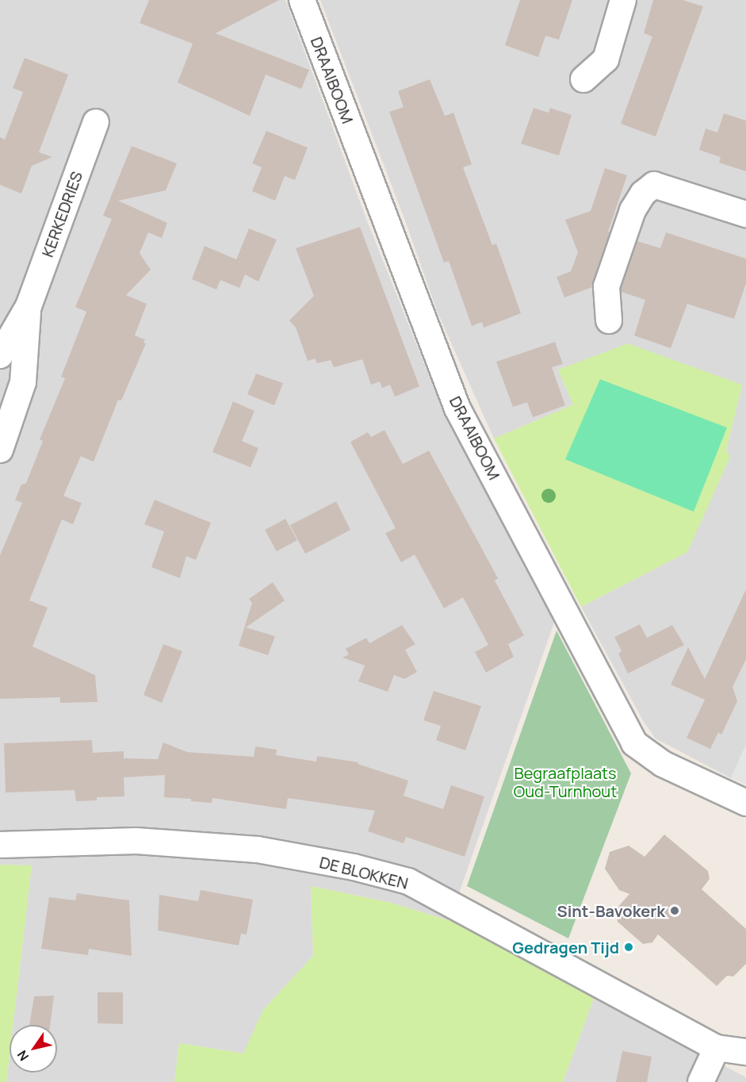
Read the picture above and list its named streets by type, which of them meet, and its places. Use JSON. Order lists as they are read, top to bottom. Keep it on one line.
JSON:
{"streets":{"street":["DRAAIBOOM","KERKEDRIES","DE BLOKKEN"]},"parks":["Begraafplaats Oud-Turnhout"],"places":["Sint-Bavokerk","Gedragen Tijd"],"north":"bottom left"}
